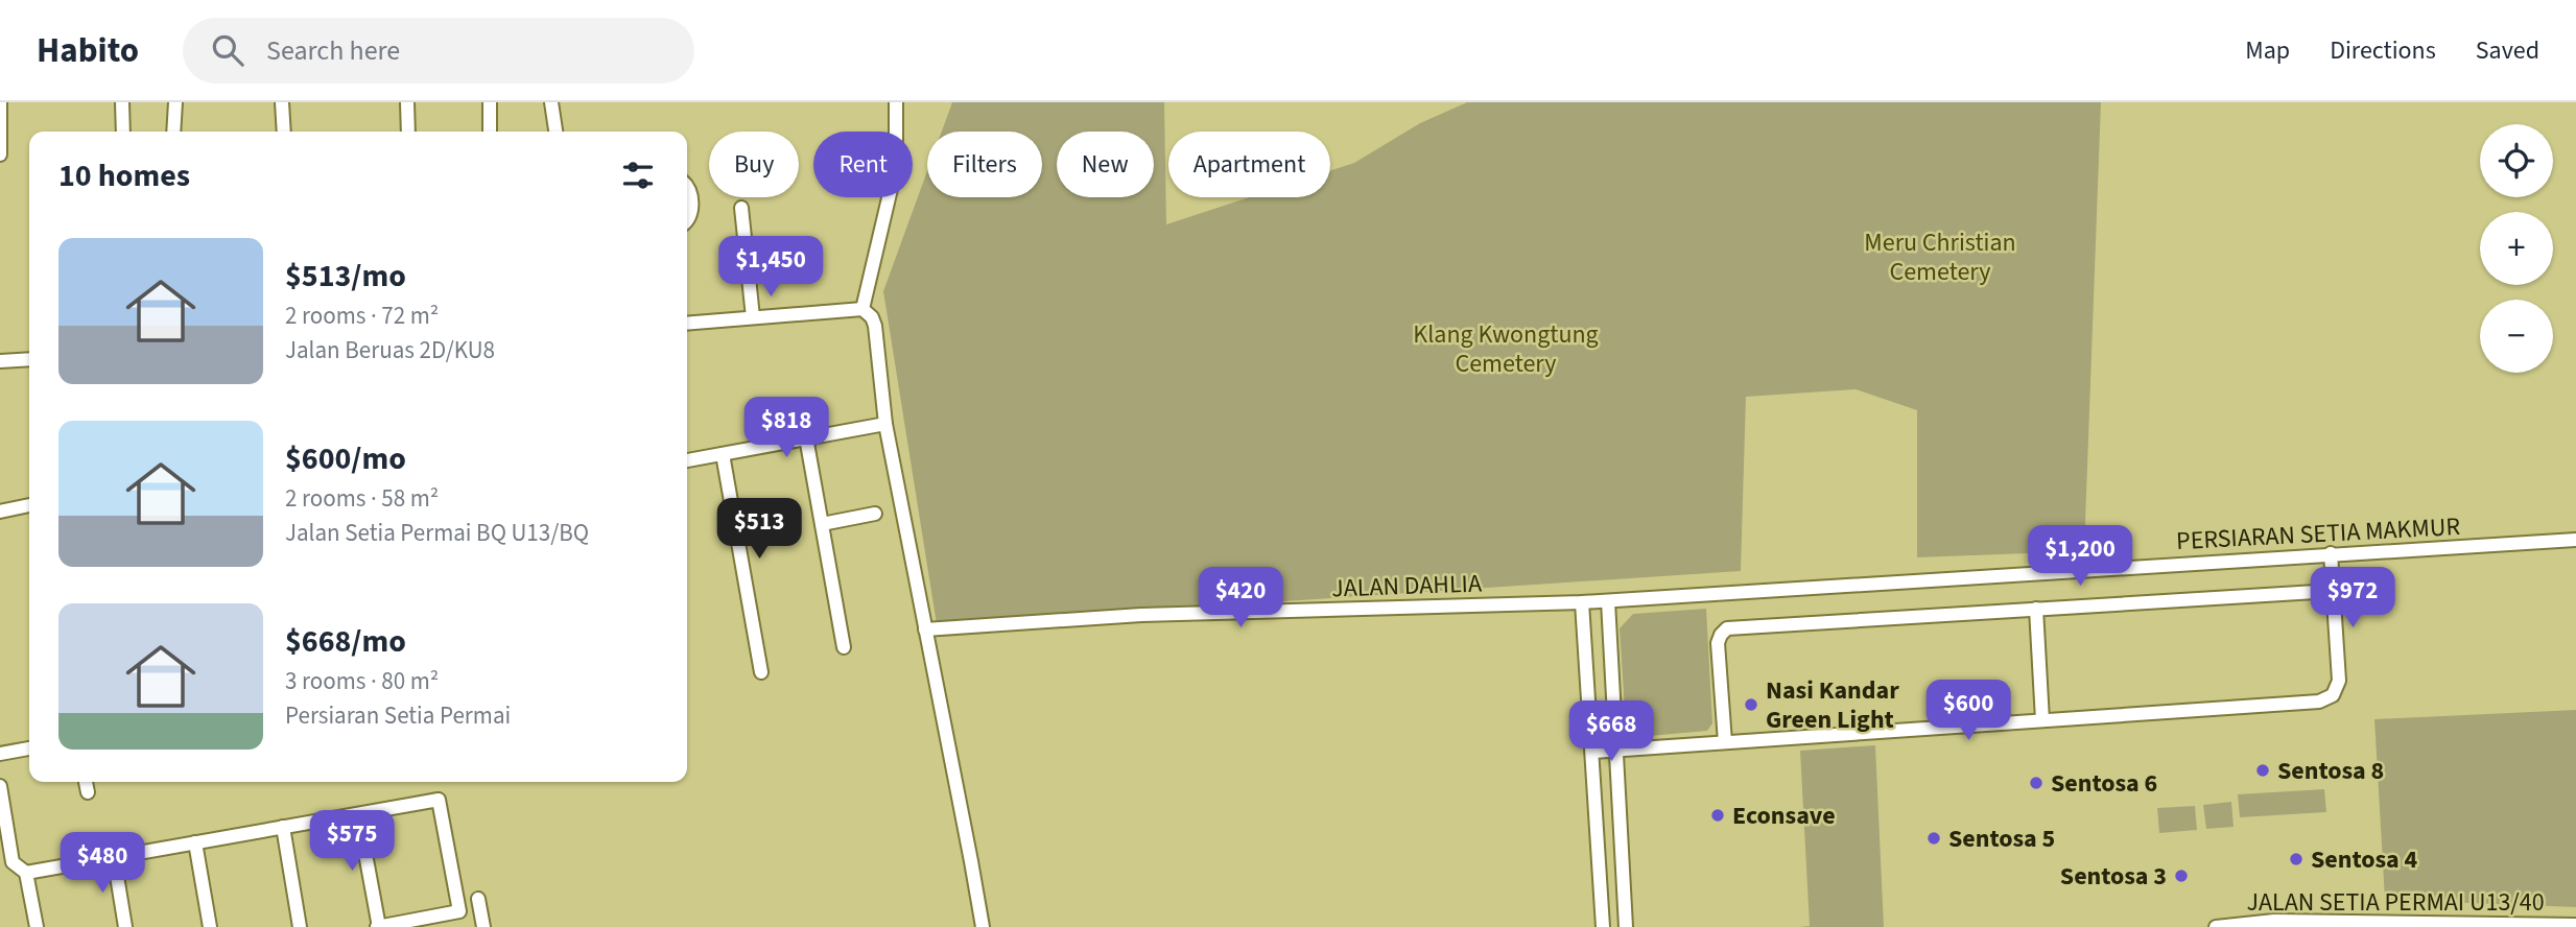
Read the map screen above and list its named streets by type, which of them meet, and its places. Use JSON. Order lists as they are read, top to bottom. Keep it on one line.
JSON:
{"streets":{"street":["PERSIARAN SETIA MAKMUR","JALAN DAHLIA","JALAN SETIA PERMAI U13/40"]},"crossings":[["PERSIARAN SETIA MAKMUR","JALAN DAHLIA"]],"parks":["Meru Christian Cemetery","Klang Kwongtung Cemetery"],"places":["Nasi Kandar Green Light","Sentosa 8","Sentosa 6","Econsave","Sentosa 5","Sentosa 4","Sentosa 3"],"page":{"header":"Habito","search":"Search here","nav":["Map","Directions","Saved"],"map_buttons":["+","−"],"chip":["Buy","Rent","Filters","New","Apartment"],"heading":"10 homes","list":[{"name":"$513/mo","note":"2 rooms · 72 m² · Jalan Beruas 2D/KU8"},{"name":"$600/mo","note":"2 rooms · 58 m² · Jalan Setia Permai BQ U13/BQ"},{"name":"$668/mo","note":"3 rooms · 80 m² · Persiaran Setia Permai"}],"price":["$1,450","$818","$513","$1,200","$420","$972","$600","$668","$575","$480"]}}
